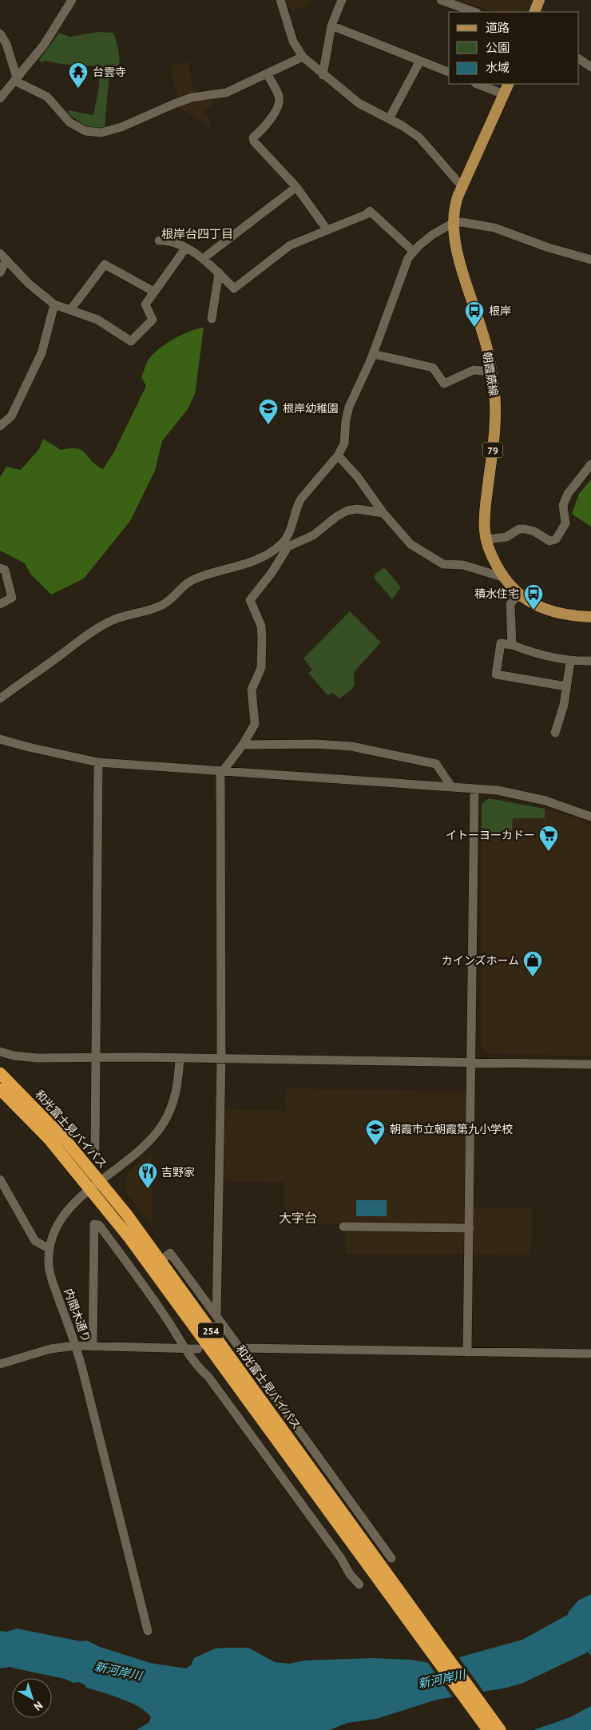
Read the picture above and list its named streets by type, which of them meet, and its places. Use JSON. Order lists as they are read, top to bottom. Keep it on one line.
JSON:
{"streets":{"highway":["和光富士見バイパス","254"],"main road":["朝霞蕨線","79"],"street":["内間木通り"]},"crossings":[["和光富士見バイパス","内間木通り"],["内間木通り","254"]],"districts":["根岸台四丁目","大字台"],"water":["新河岸川"],"places":{"temple":["台雲寺"],"bus stop":["根岸","積水住宅"],"school or university":["根岸幼稚園","朝霞市立朝霞第九小学校"],"supermarket":["イトーヨーカドー"],"shop":["カインズホーム"],"restaurant":["吉野家"]},"legend":["道路","公園","水域"],"north":"bottom right"}
